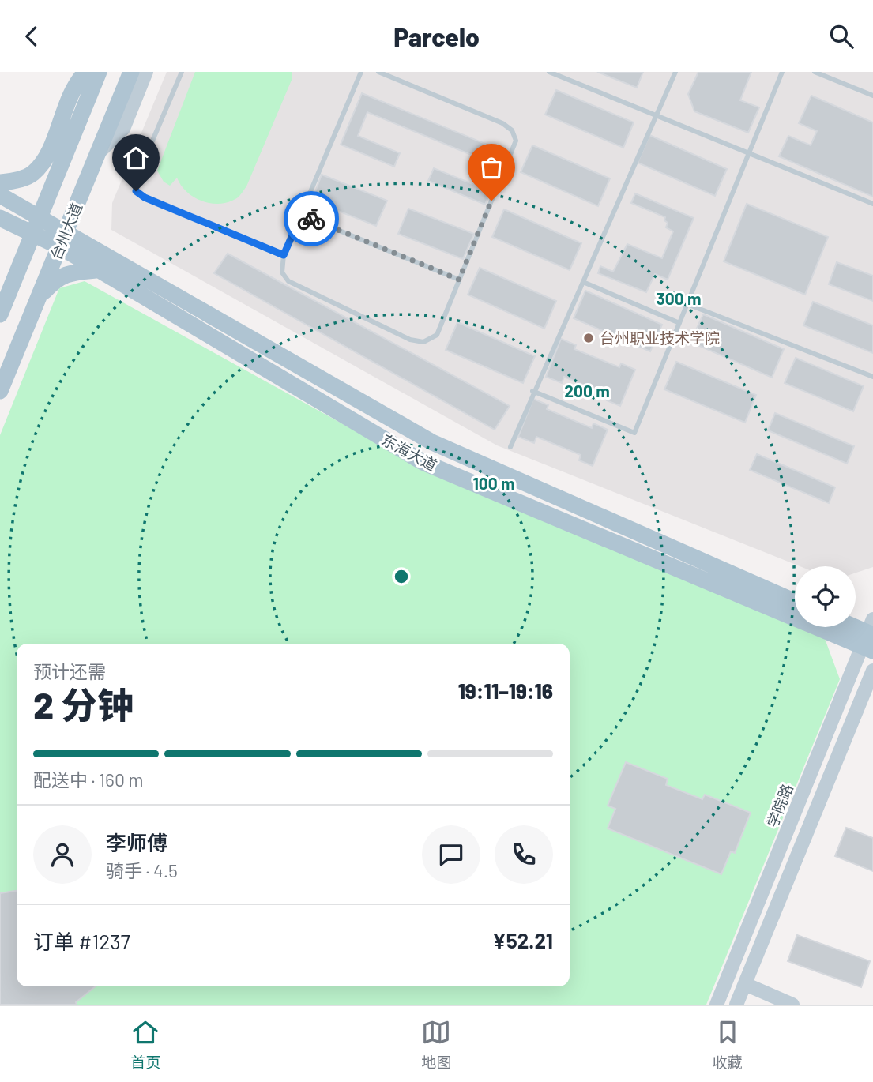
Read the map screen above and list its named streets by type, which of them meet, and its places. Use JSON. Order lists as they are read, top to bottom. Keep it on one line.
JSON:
{"streets":{"main road":["台州大道","东海大道","学院路"]},"crossings":[["台州大道","东海大道"],["东海大道","学院路"]],"places":["台州职业技术学院"],"page":{"header":"Parcelo","heading":["2 分钟","预计还需","19:11–19:16"],"panel":["李师傅","骑手 · 4.5","订单 #1237","¥52.21"],"bar":"配送中 · 160 m","tabs":["首页","地图","收藏"]},"rings":["300 m","200 m","100 m"]}
